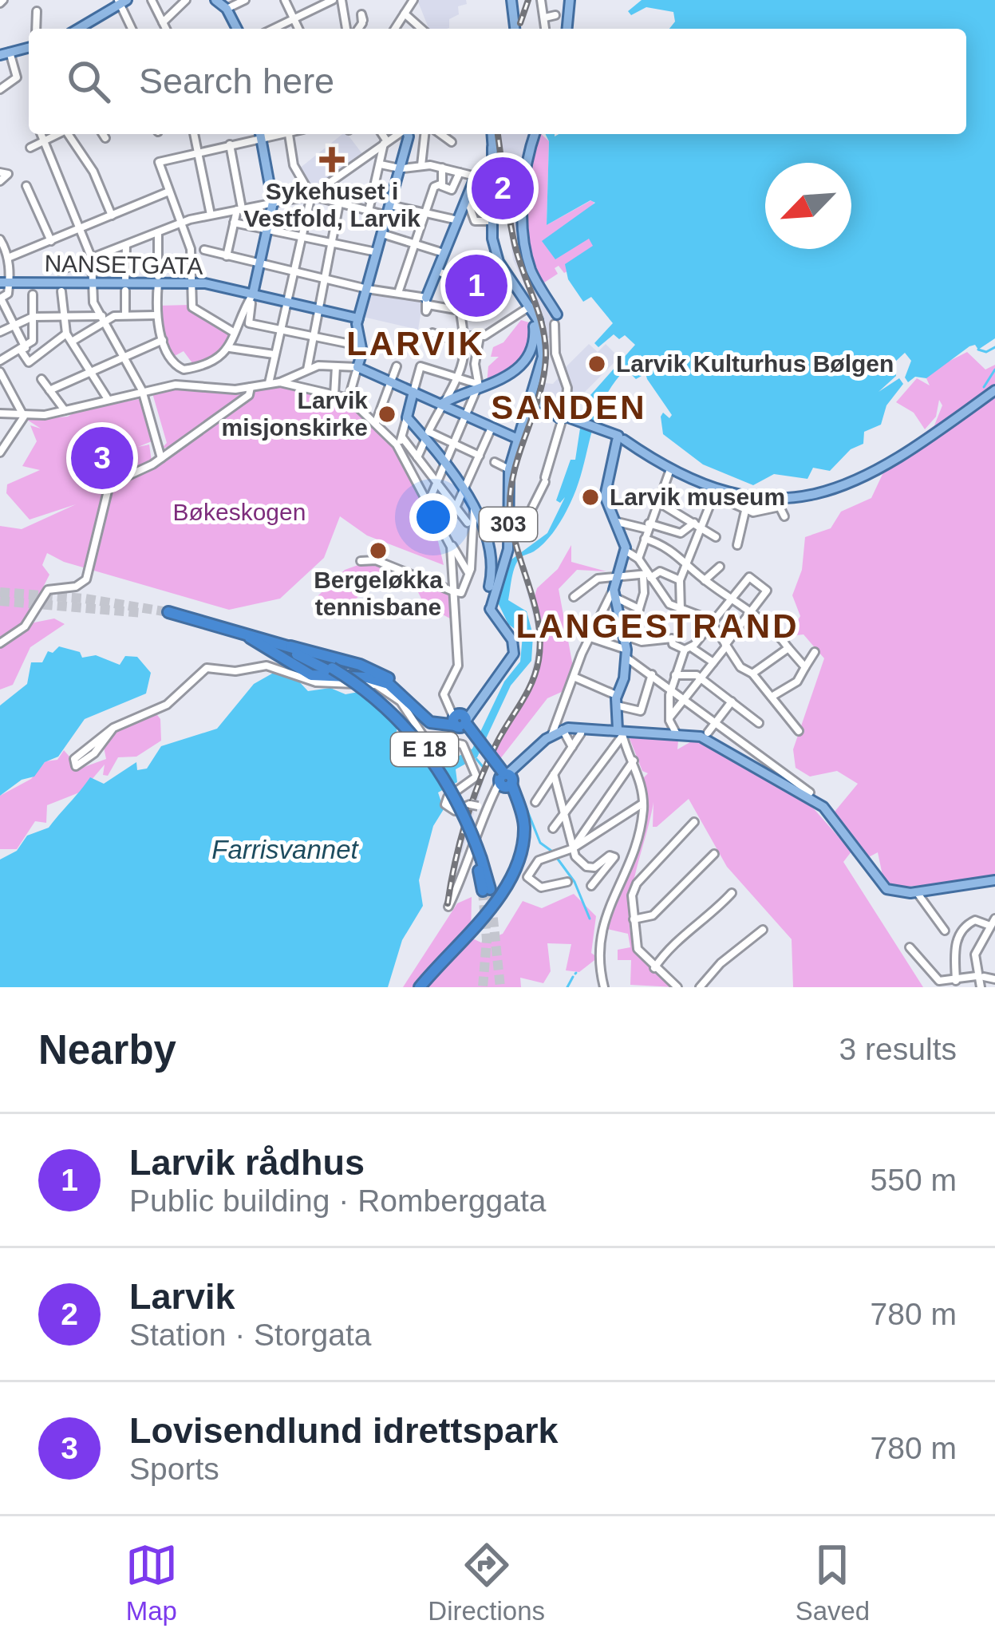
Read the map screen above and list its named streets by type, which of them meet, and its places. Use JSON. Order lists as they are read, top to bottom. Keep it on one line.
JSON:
{"streets":{"highway":["E 18"],"main road":["NANSETGATA","303"]},"districts":["LARVIK","SANDEN","LANGESTRAND"],"water":["Farrisvannet"],"parks":["Bøkeskogen"],"places":{"health":["Sykehuset i Vestfold, Larvik"],"other":["Larvik Kulturhus Bølgen","Larvik misjonskirke","Larvik museum","Bergeløkka tennisbane"]},"north":"bottom left","page":{"search":"Search here","pins":["2","1","3"],"heading":["Nearby","3 results"],"list":[{"mark":"1","name":"Larvik rådhus","note":"Public building · Romberggata","value":"550 m"},{"mark":"2","name":"Larvik","note":"Station · Storgata","value":"780 m"},{"mark":"3","name":"Lovisendlund idrettspark","note":"Sports","value":"780 m"}],"nav":["Map","Directions","Saved"]}}
